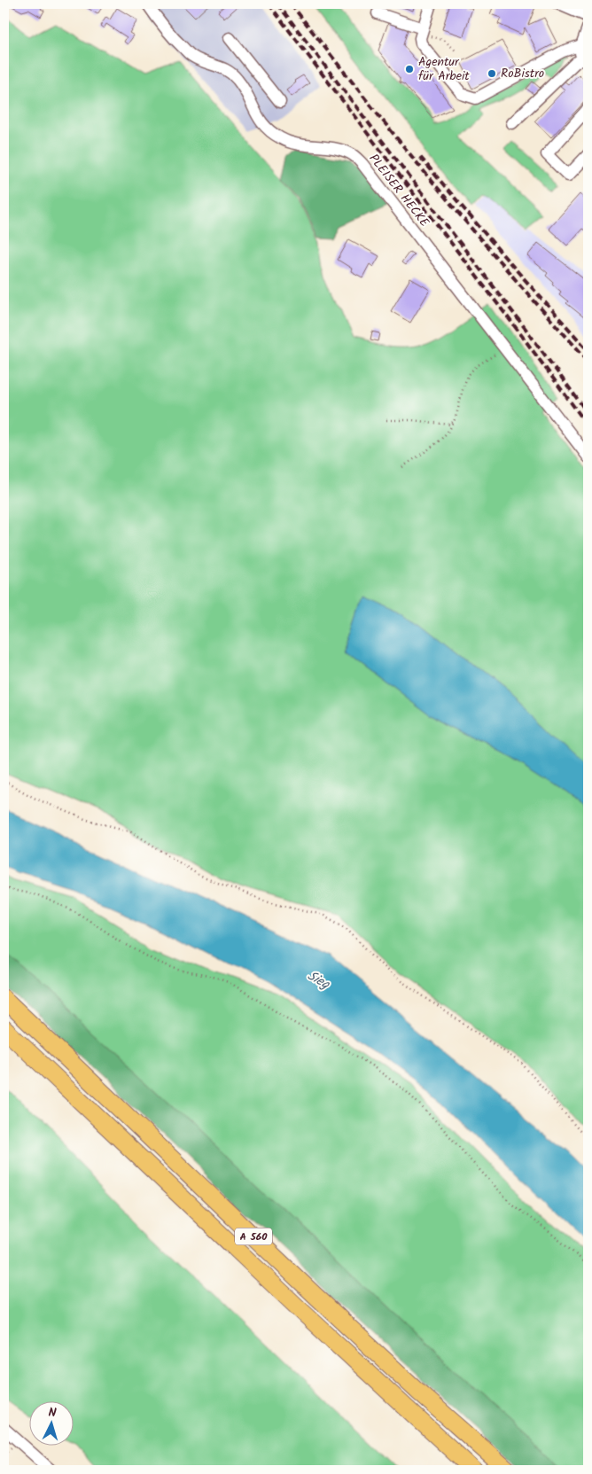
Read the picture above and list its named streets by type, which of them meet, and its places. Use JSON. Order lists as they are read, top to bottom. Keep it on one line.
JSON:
{"streets":{"highway":["A 560"],"street":["PLEISER HECKE"]},"water":["Sieg"],"places":["Agentur für Arbeit","RoBistro"],"north":"top"}
